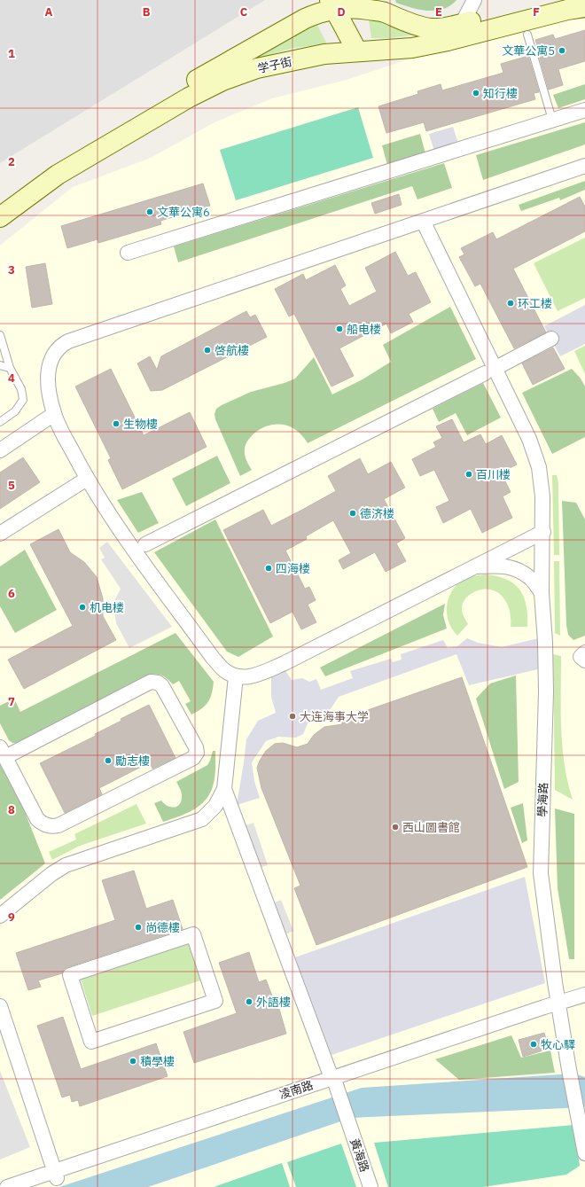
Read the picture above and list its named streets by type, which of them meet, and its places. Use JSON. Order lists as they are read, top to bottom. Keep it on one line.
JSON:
{"streets":{"main road":["学子街"],"street":["學海路","凌南路","黃海路"]},"crossings":[["學海路","凌南路"],["凌南路","黃海路"]],"places":["文華公寓5","知行樓","文華公寓6","环工楼","船电楼","啓航樓","生物樓","百川楼","德济楼","四海楼","机电楼","大连海事大学","勵志樓","西山圖書館","尚德樓","外語樓","牧心驛","積學樓"],"grid":{"columns":["A","B","C","D","E","F"],"rows":["1","2","3","4","5","6","7","8","9"]}}
